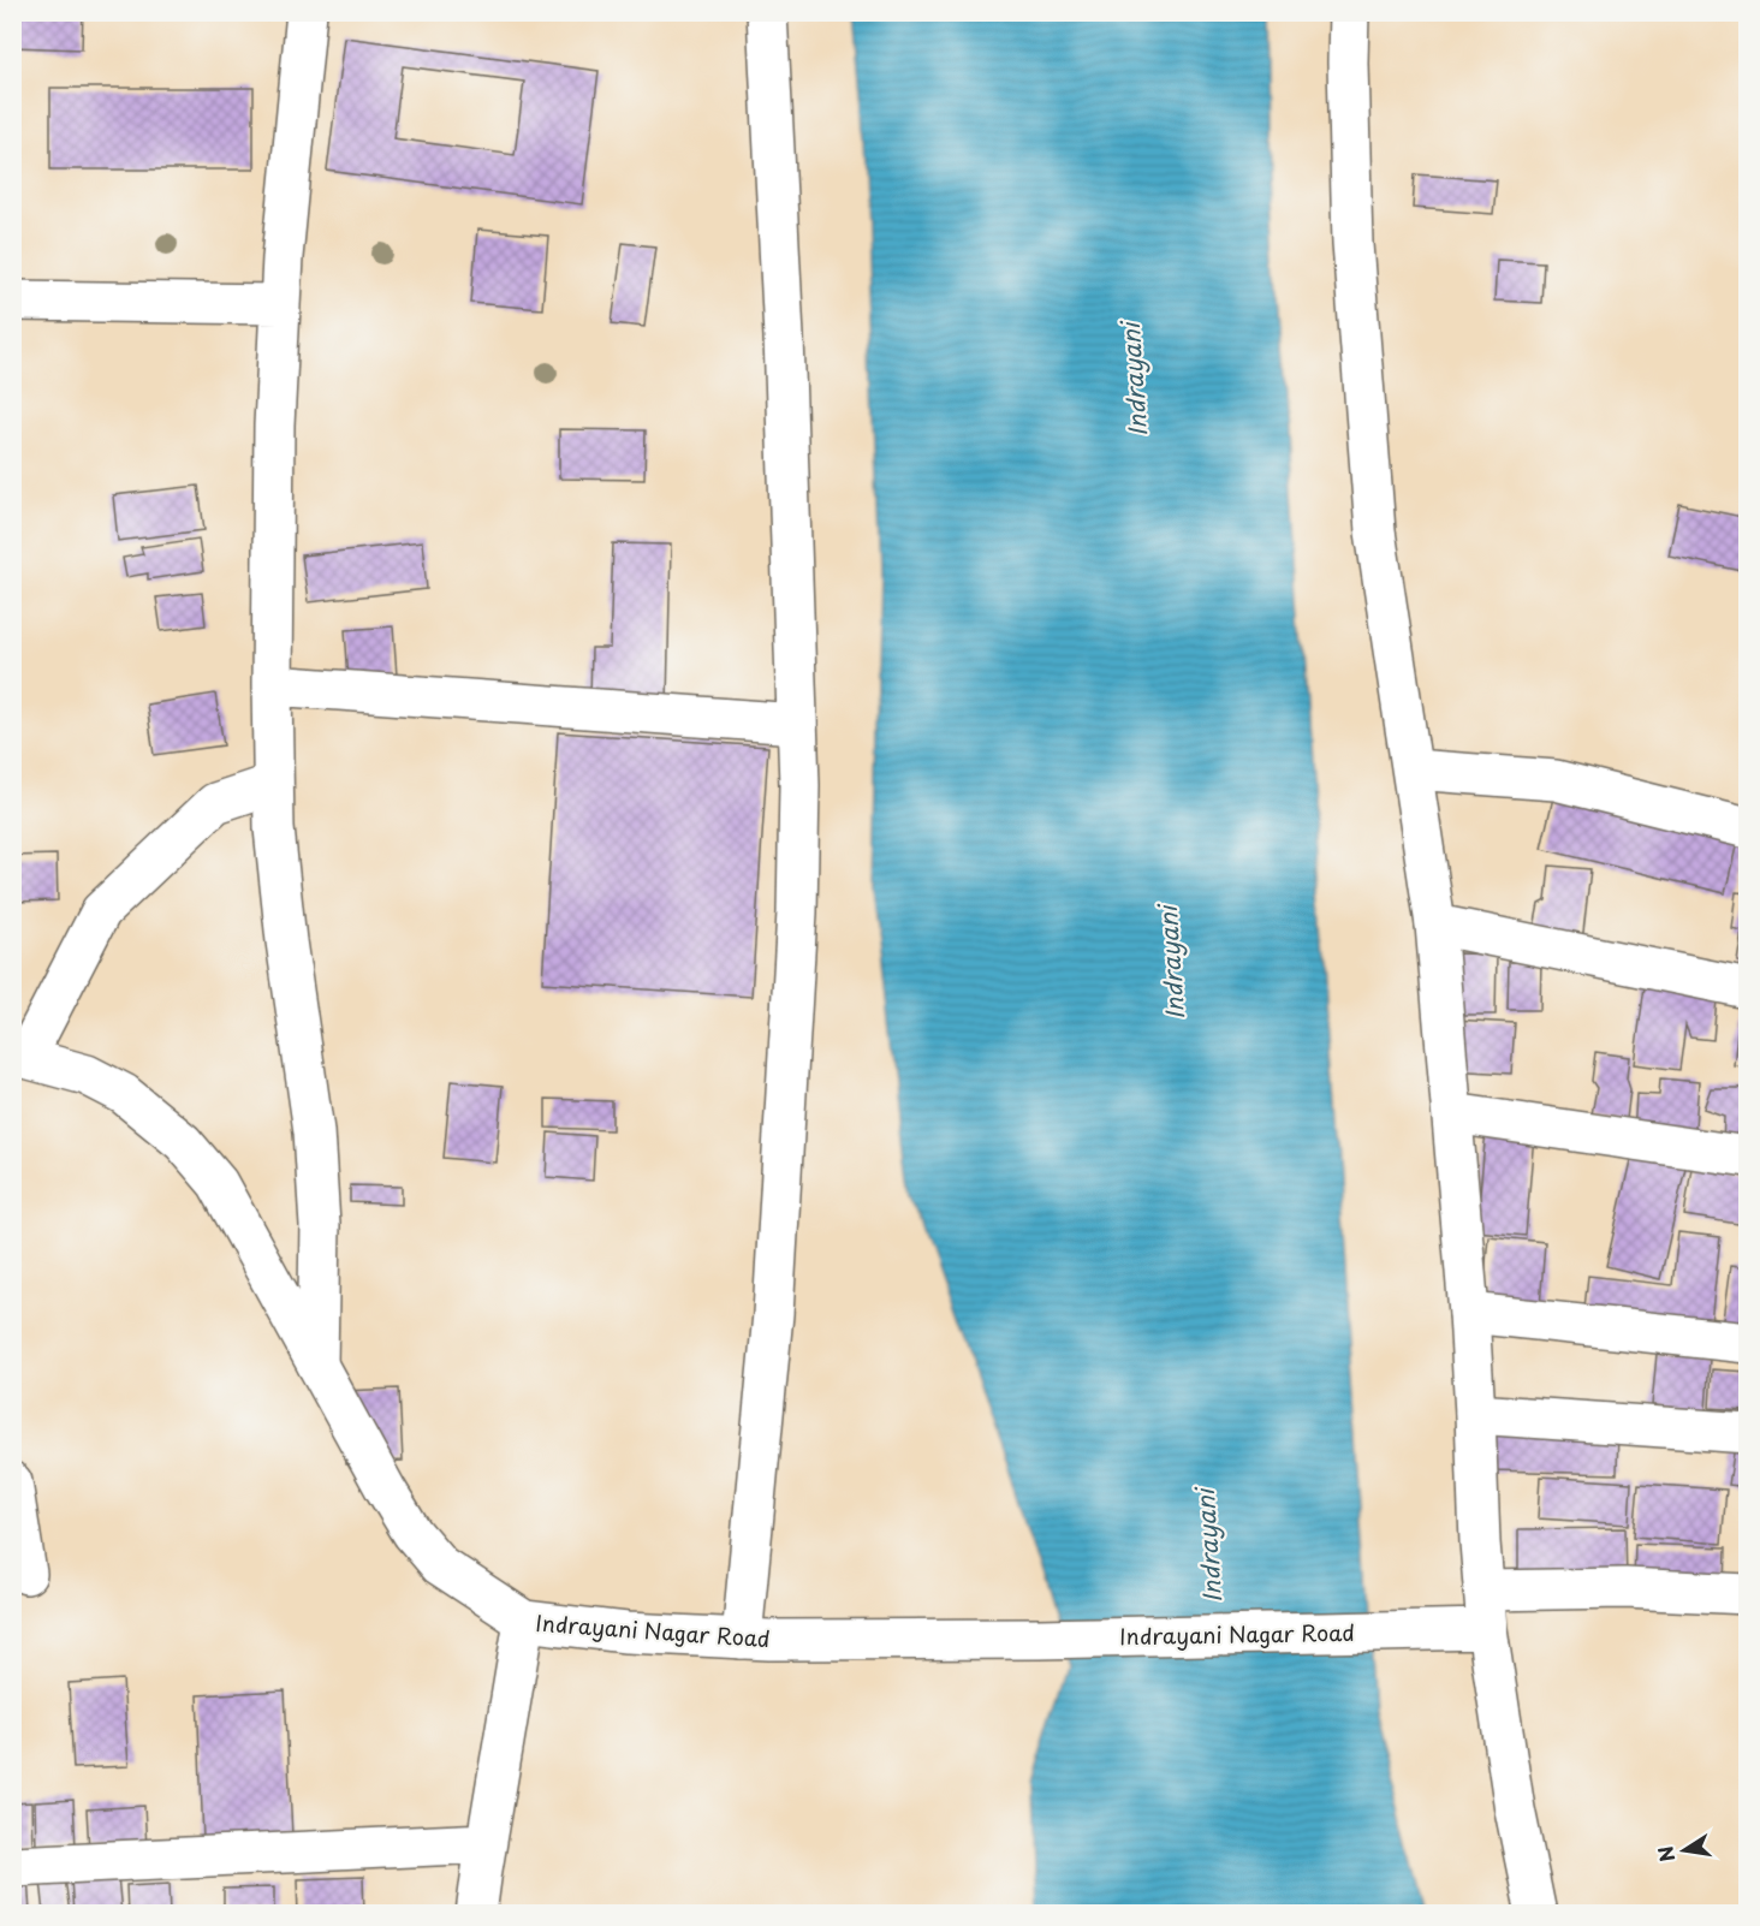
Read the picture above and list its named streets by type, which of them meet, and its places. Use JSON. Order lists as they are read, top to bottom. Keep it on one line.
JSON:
{"streets":{"street":["Indrayani Nagar Road"]},"water":["Indrayani"],"north":"left"}
